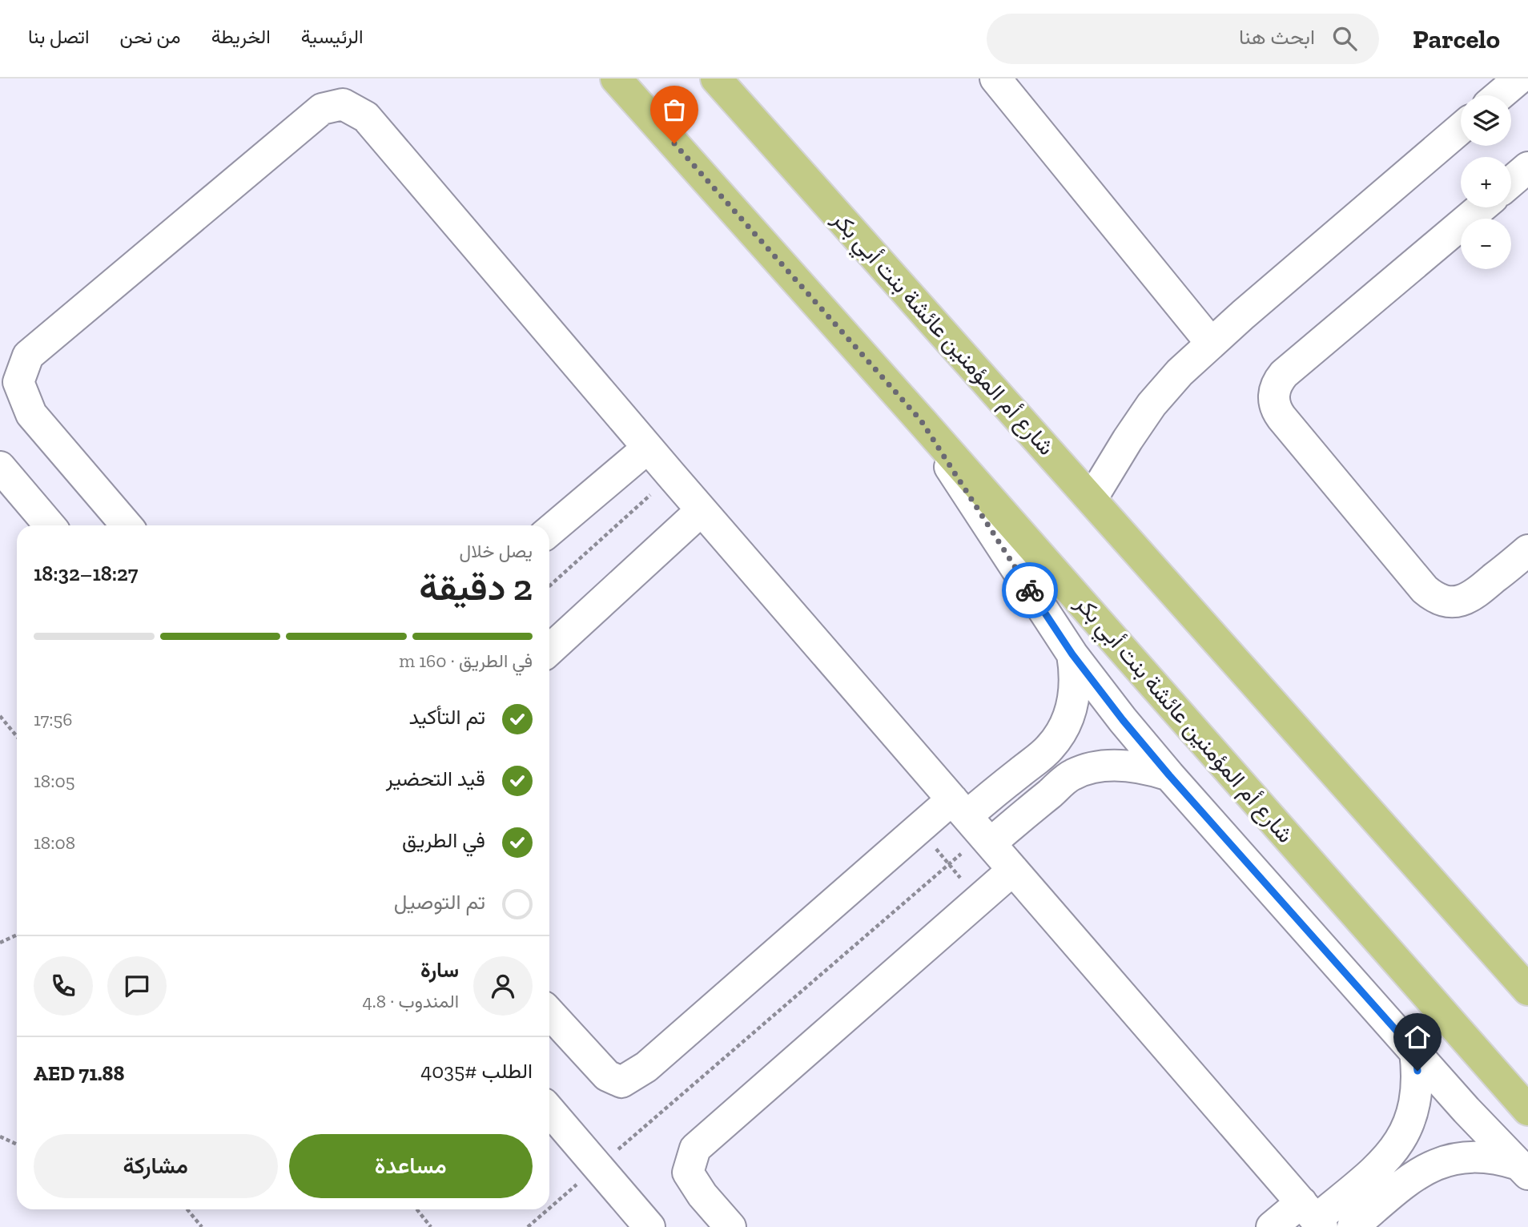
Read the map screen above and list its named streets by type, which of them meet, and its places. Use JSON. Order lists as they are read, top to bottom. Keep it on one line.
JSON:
{"streets":{"main road":["شارع أم المؤمنين عائشة بنت أبي بكر"]},"page":{"header":"Parcelo","search":"ابحث هنا","nav":["الرئيسية","الخريطة","من نحن","اتصل بنا"],"map_buttons":["+","−"],"heading":["2 دقيقة","يصل خلال","18:27–18:32"],"panel":["سارة","المندوب · 4.8","الطلب #4035","AED 71.88"],"bar":"في الطريق · 160 m","list":[["تم التأكيد","17:56"],["قيد التحضير","18:05"],["في الطريق","18:08"],"تم التوصيل"],"buttons":["مساعدة","مشاركة"]}}
